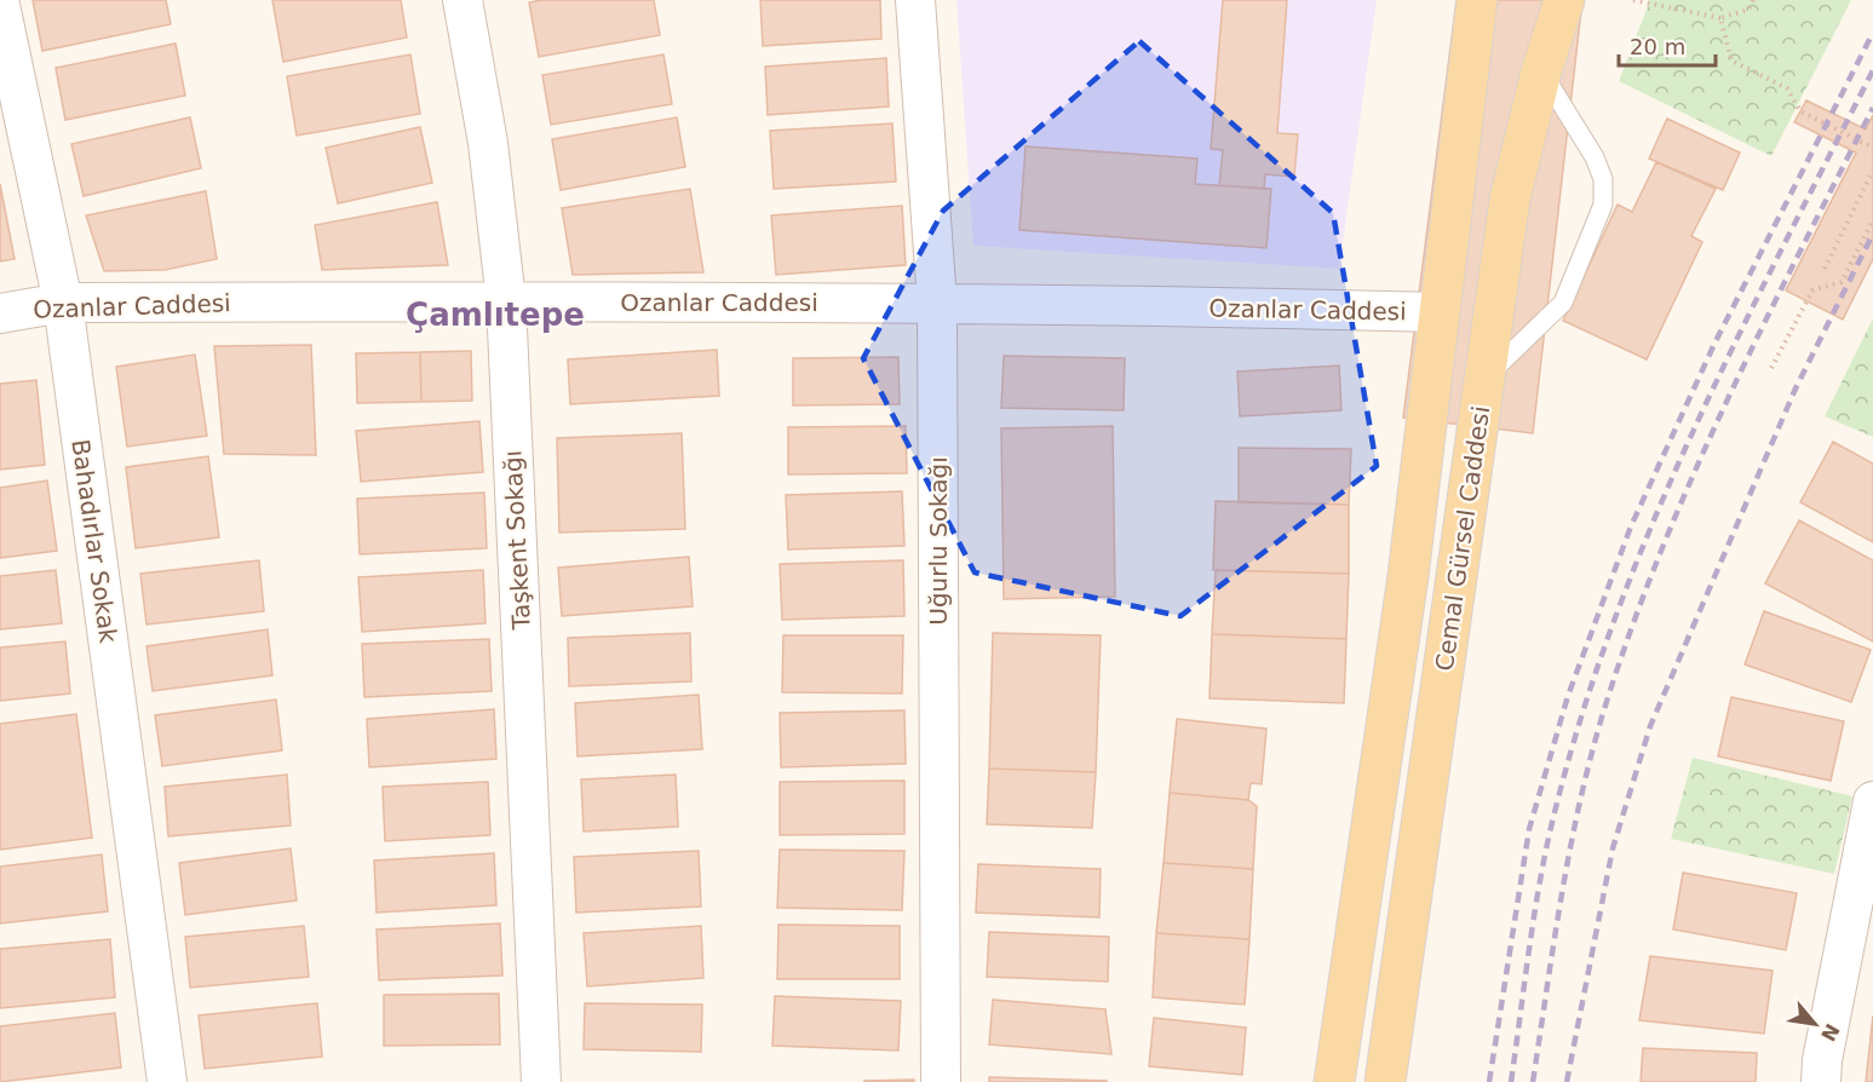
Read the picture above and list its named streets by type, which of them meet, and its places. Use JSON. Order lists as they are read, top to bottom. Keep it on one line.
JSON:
{"streets":{"main road":["Cemal Gürsel Caddesi"],"street":["Ozanlar Caddesi","Taşkent Sokağı","Bahadırlar Sokak","Uğurlu Sokağı"]},"crossings":[["Ozanlar Caddesi","Cemal Gürsel Caddesi"],["Ozanlar Caddesi","Taşkent Sokağı"],["Ozanlar Caddesi","Bahadırlar Sokak"],["Ozanlar Caddesi","Uğurlu Sokağı"]],"districts":["Çamlıtepe"],"scale_bar":"20 m","north":"bottom right"}
